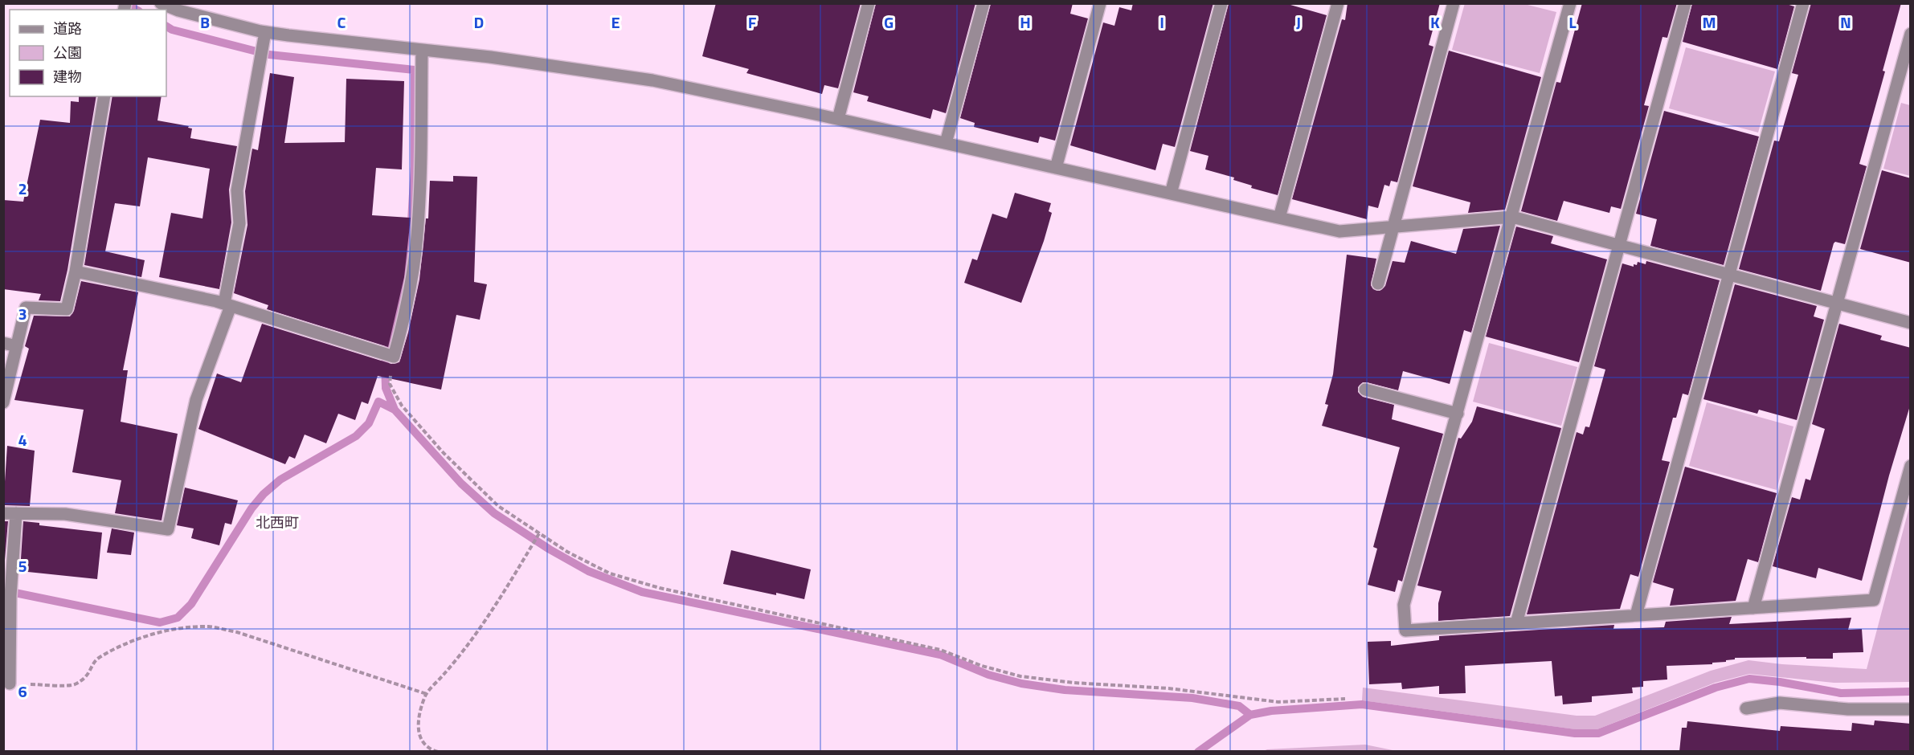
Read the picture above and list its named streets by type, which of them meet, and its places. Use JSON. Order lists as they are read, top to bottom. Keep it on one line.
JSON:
{"districts":["北西町"],"legend":["道路","公園","建物"],"grid":{"columns":["B","C","D","E","F","G","H","I","J","K","L","M","N"],"rows":["2","3","4","5","6"]}}
